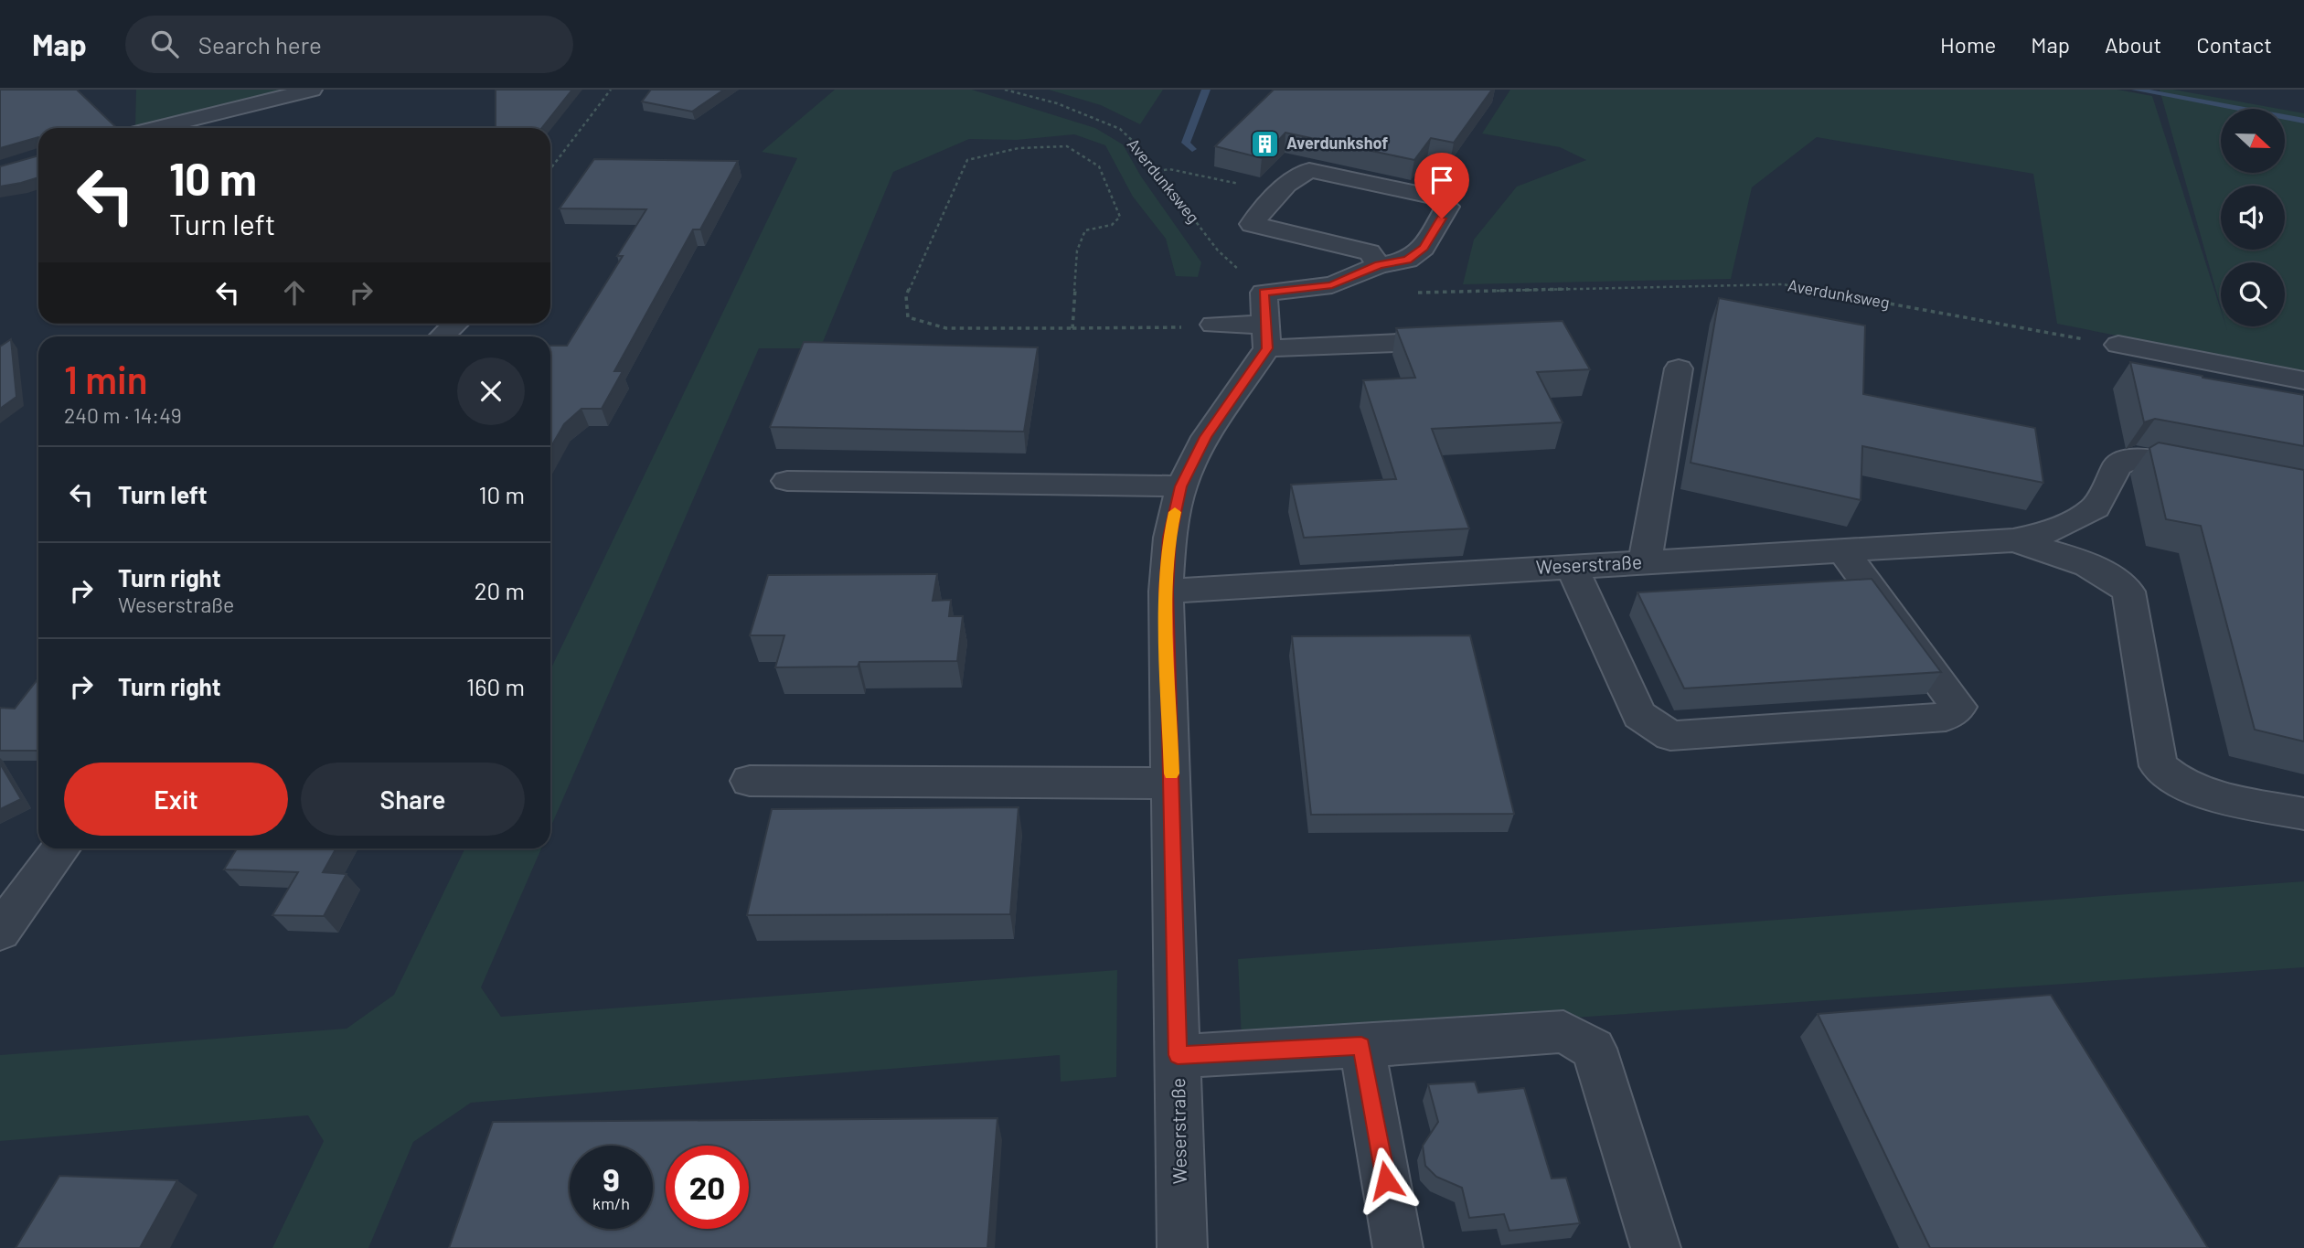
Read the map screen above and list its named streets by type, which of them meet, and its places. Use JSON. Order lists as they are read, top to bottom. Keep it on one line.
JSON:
{"streets":{"street":["Weserstraße"],"path":["Averdunksweg"]},"crossings":[["Averdunksweg","Weserstraße"]],"places":{"building":["Averdunkshof"]},"north":"right","page":{"header":"Map","search":"Search here","nav":["Home","Map","About","Contact"],"turn":["10 m","Turn left"],"heading":["1 min","240 m · 14:49"],"list":[{"name":"Turn left","value":"10 m"},{"name":"Turn right","note":"Weserstraße","value":"20 m"},{"name":"Turn right","value":"160 m"}],"buttons":["Exit","Share"],"speed":"9 km/h","limit":"20"}}
